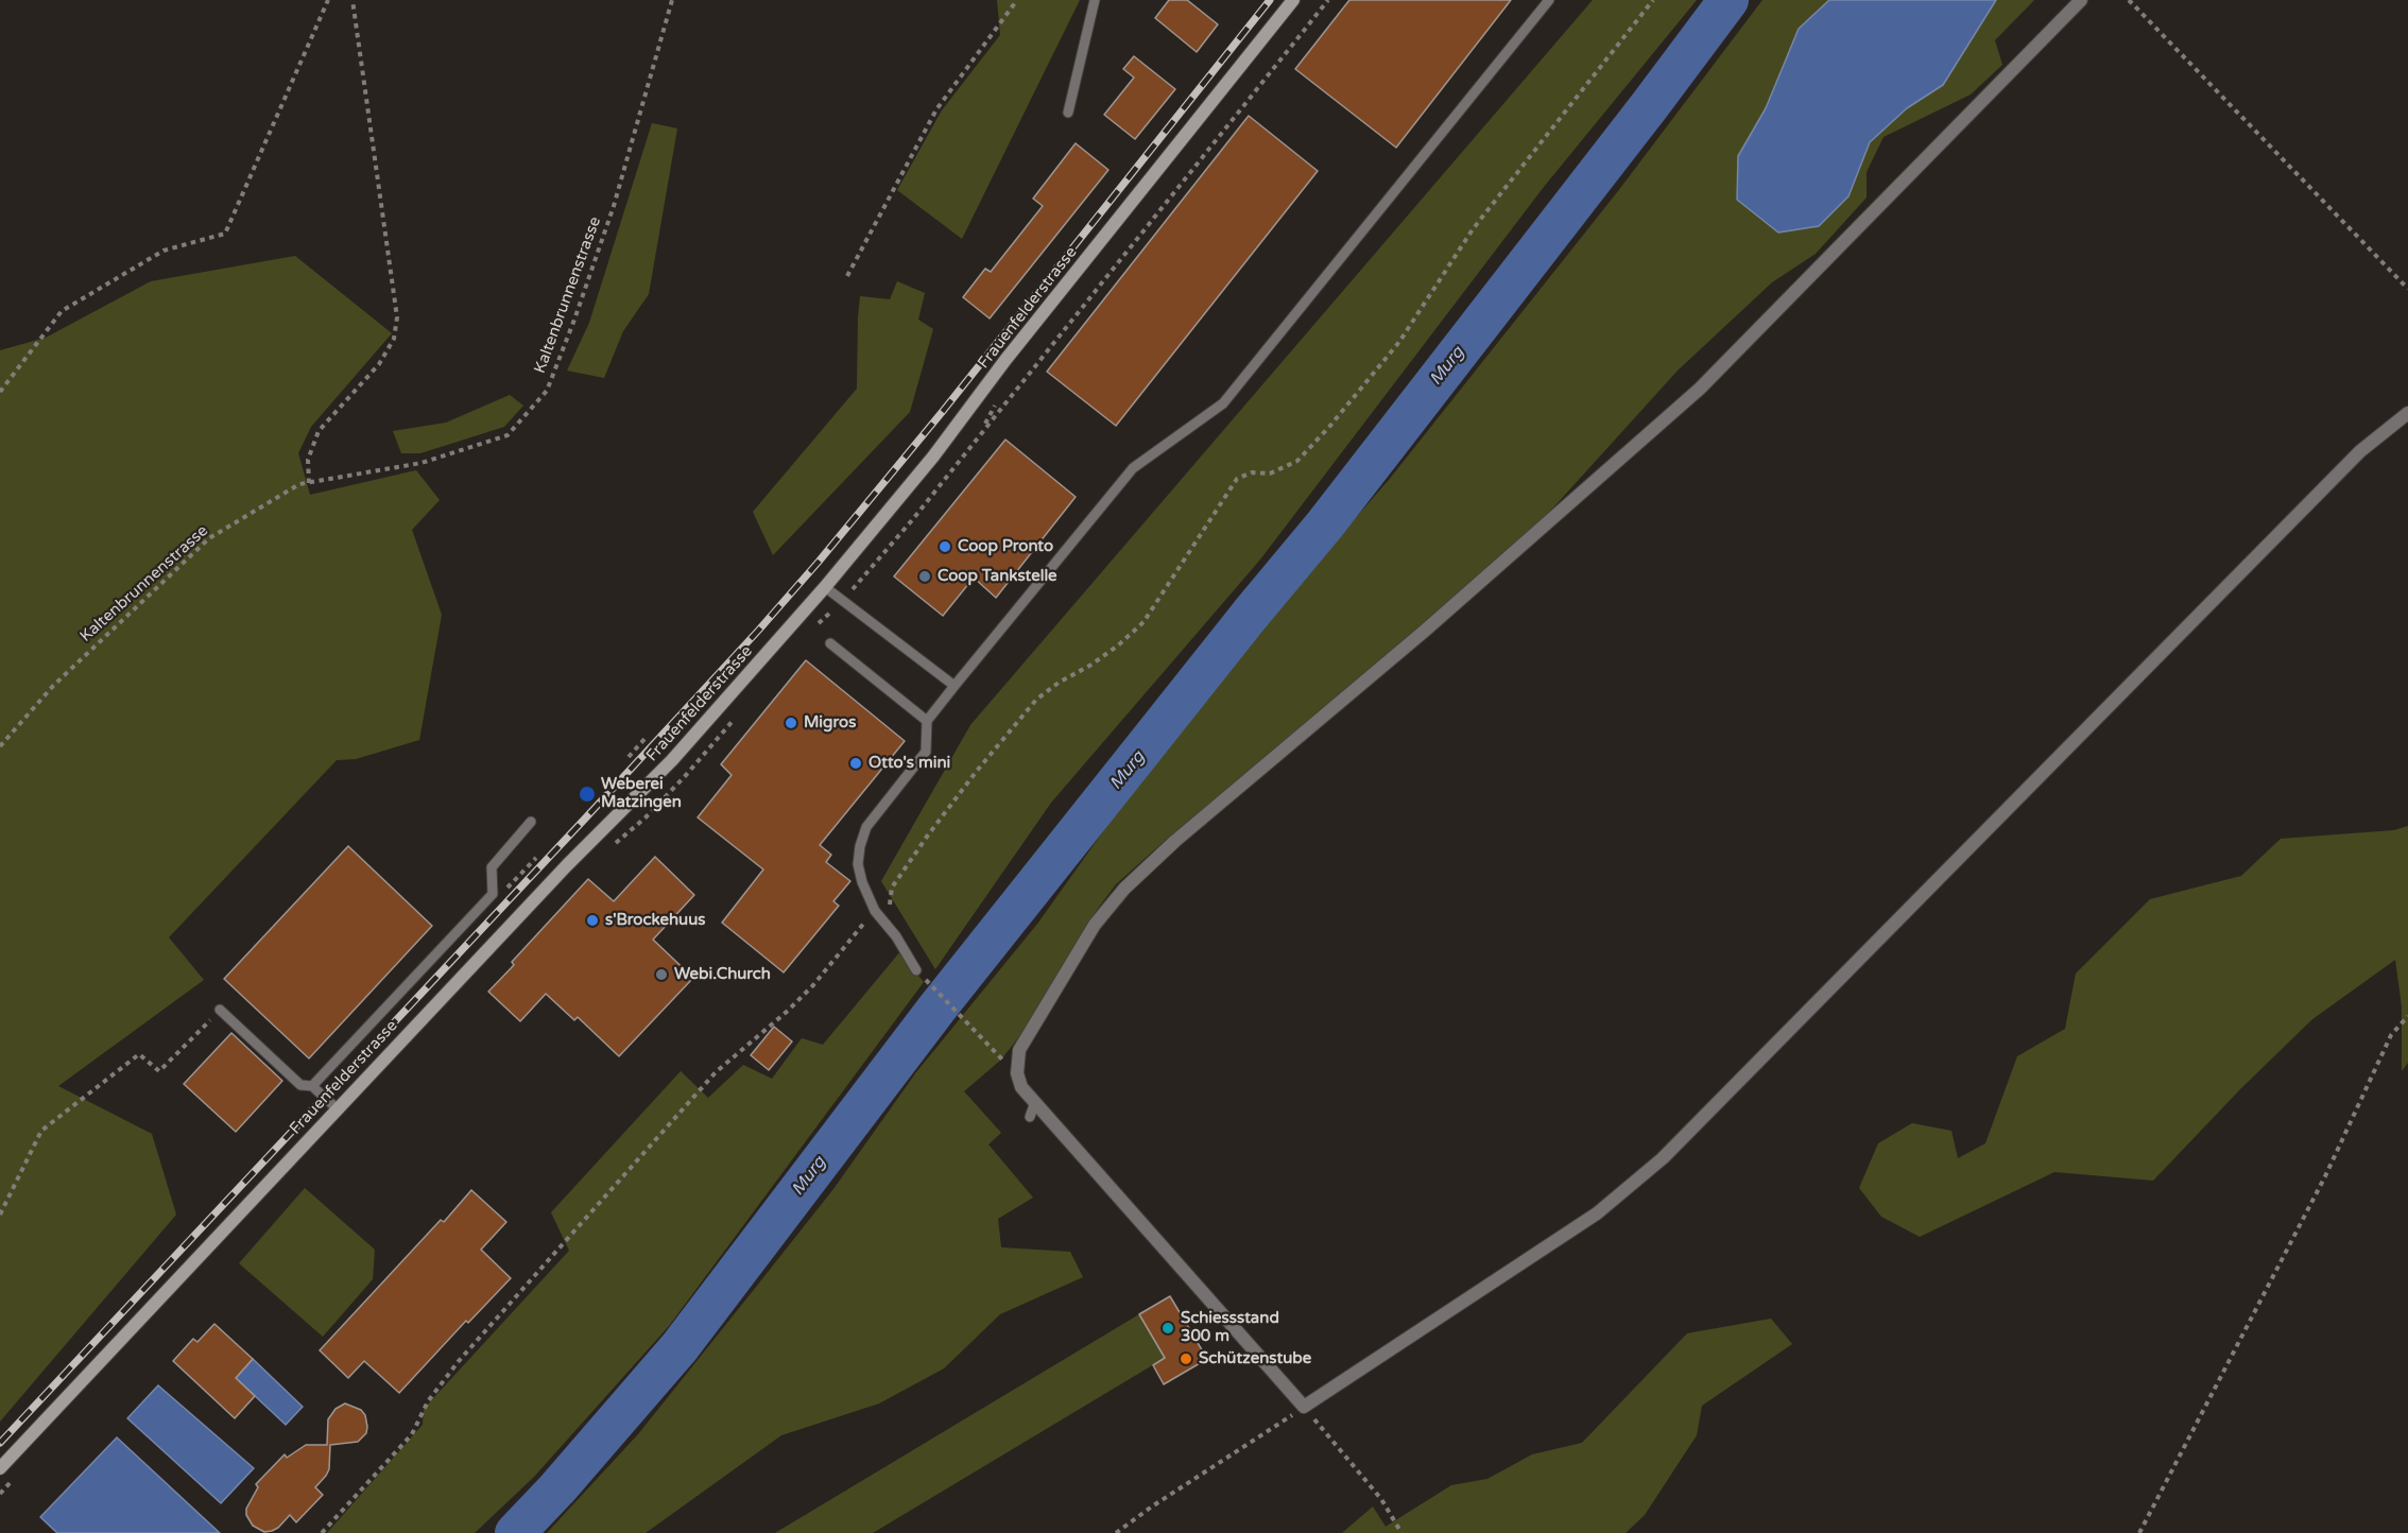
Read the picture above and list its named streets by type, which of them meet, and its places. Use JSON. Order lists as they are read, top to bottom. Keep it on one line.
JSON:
{"streets":{"main road":["Frauenfelderstrasse"],"path":["Kaltenbrunnenstrasse"]},"water":["Murg"],"places":["Coop Pronto","Coop Tankstelle","Migros","Otto's mini","Weberei Matzingen","s'Brockehuus","Webi.Church","Schiessstand 300 m","Schützenstube"]}
